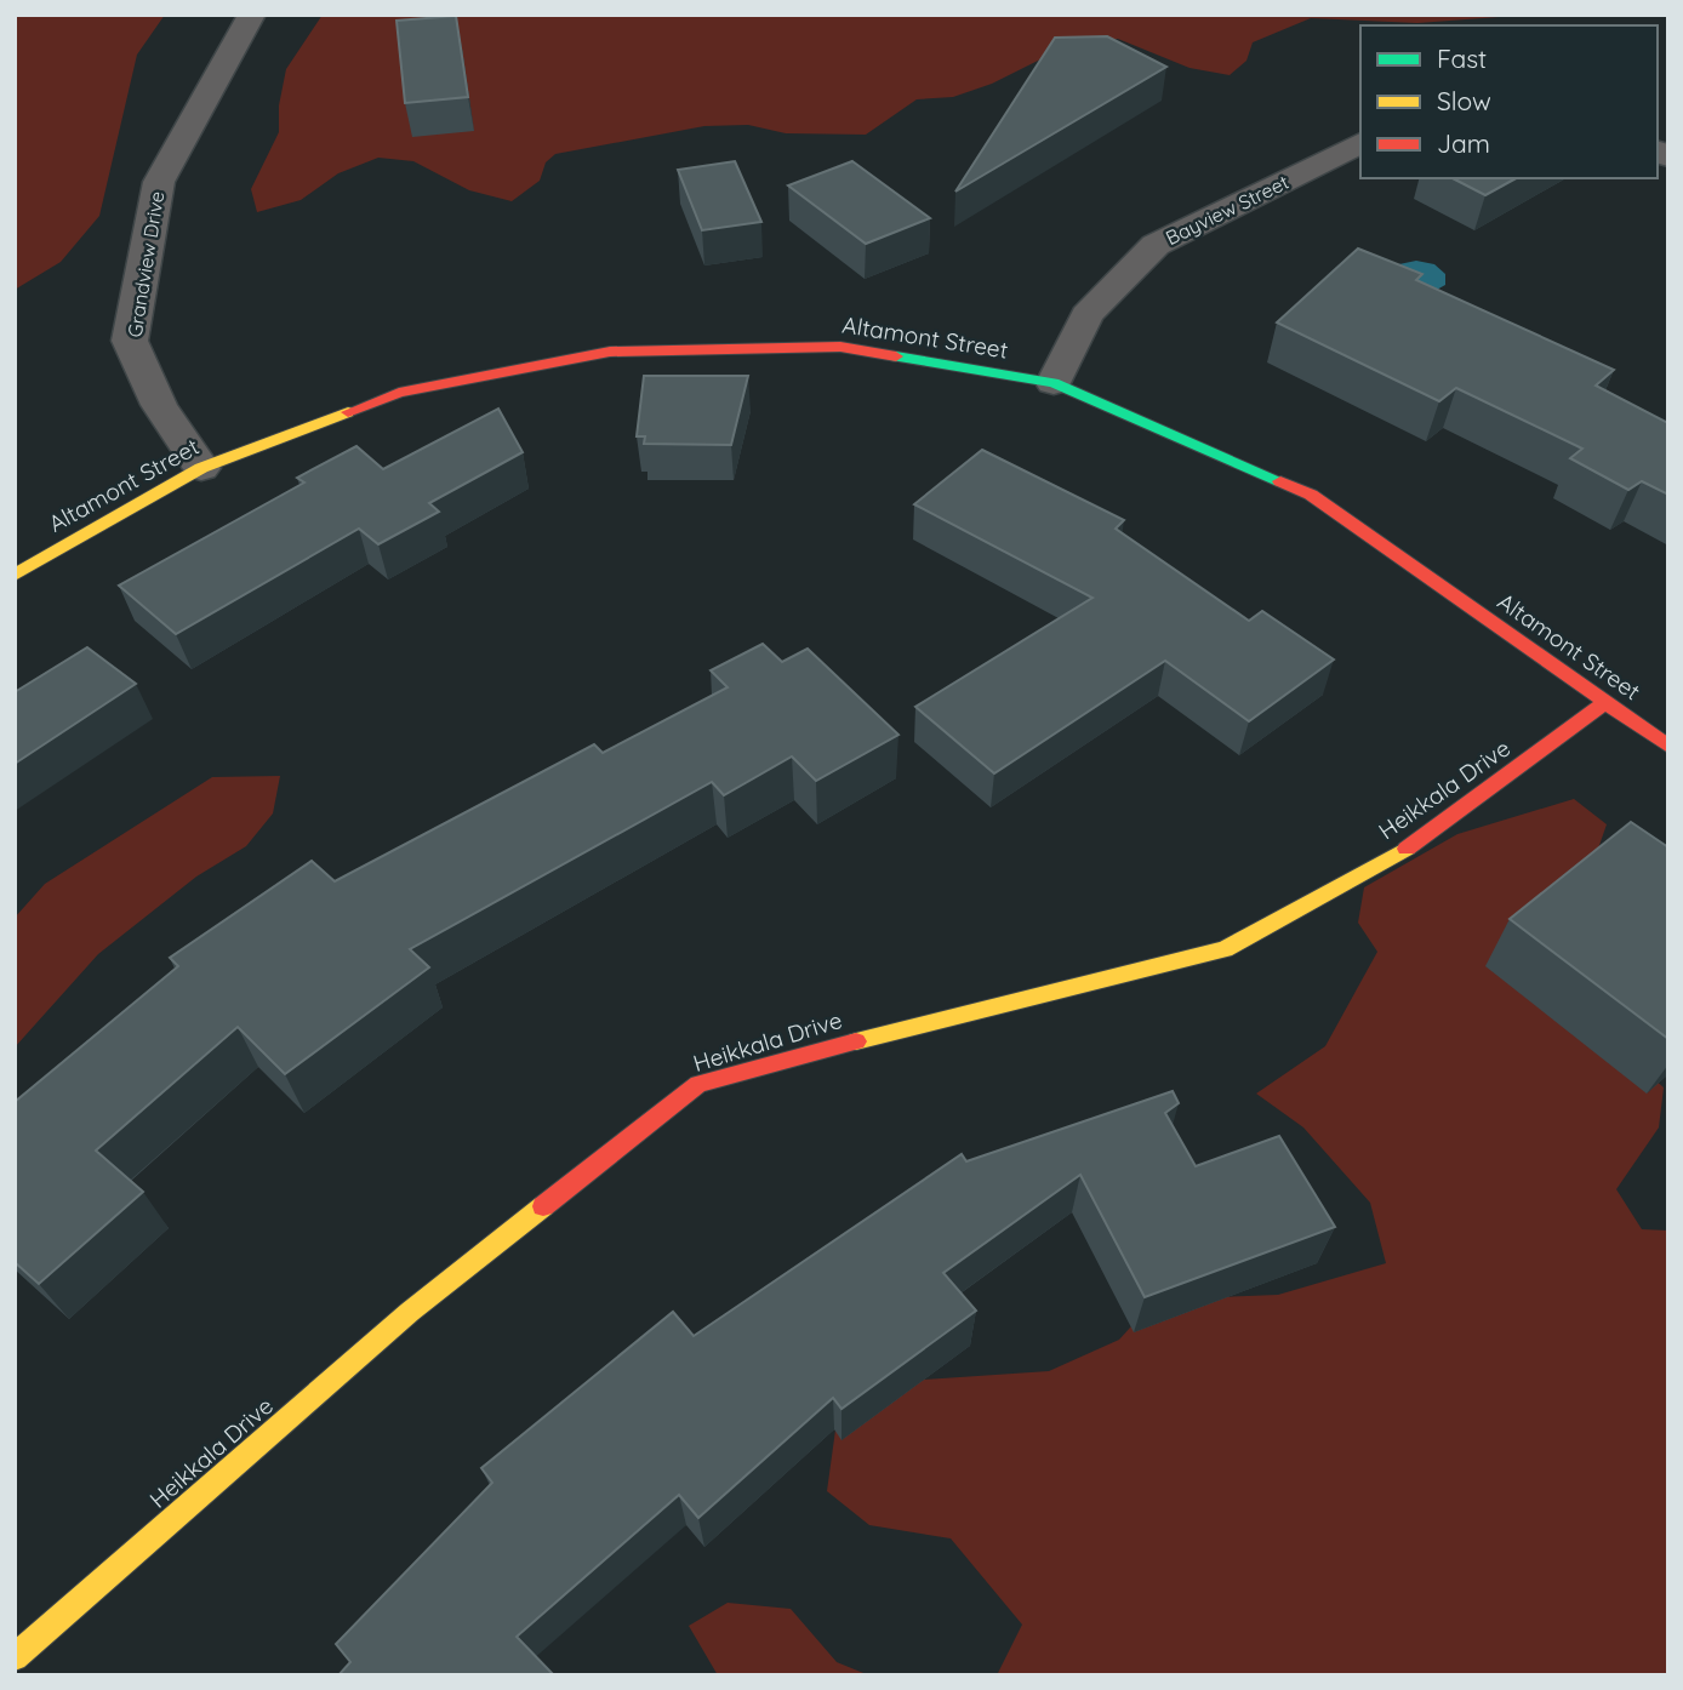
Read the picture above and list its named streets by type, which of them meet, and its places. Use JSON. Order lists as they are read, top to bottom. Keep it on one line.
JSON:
{"streets":{"street":["Bayview Street","Grandview Drive","Altamont Street","Heikkala Drive"]},"crossings":[["Bayview Street","Altamont Street"],["Grandview Drive","Altamont Street"],["Altamont Street","Heikkala Drive"]],"legend":["Fast","Slow","Jam"]}
